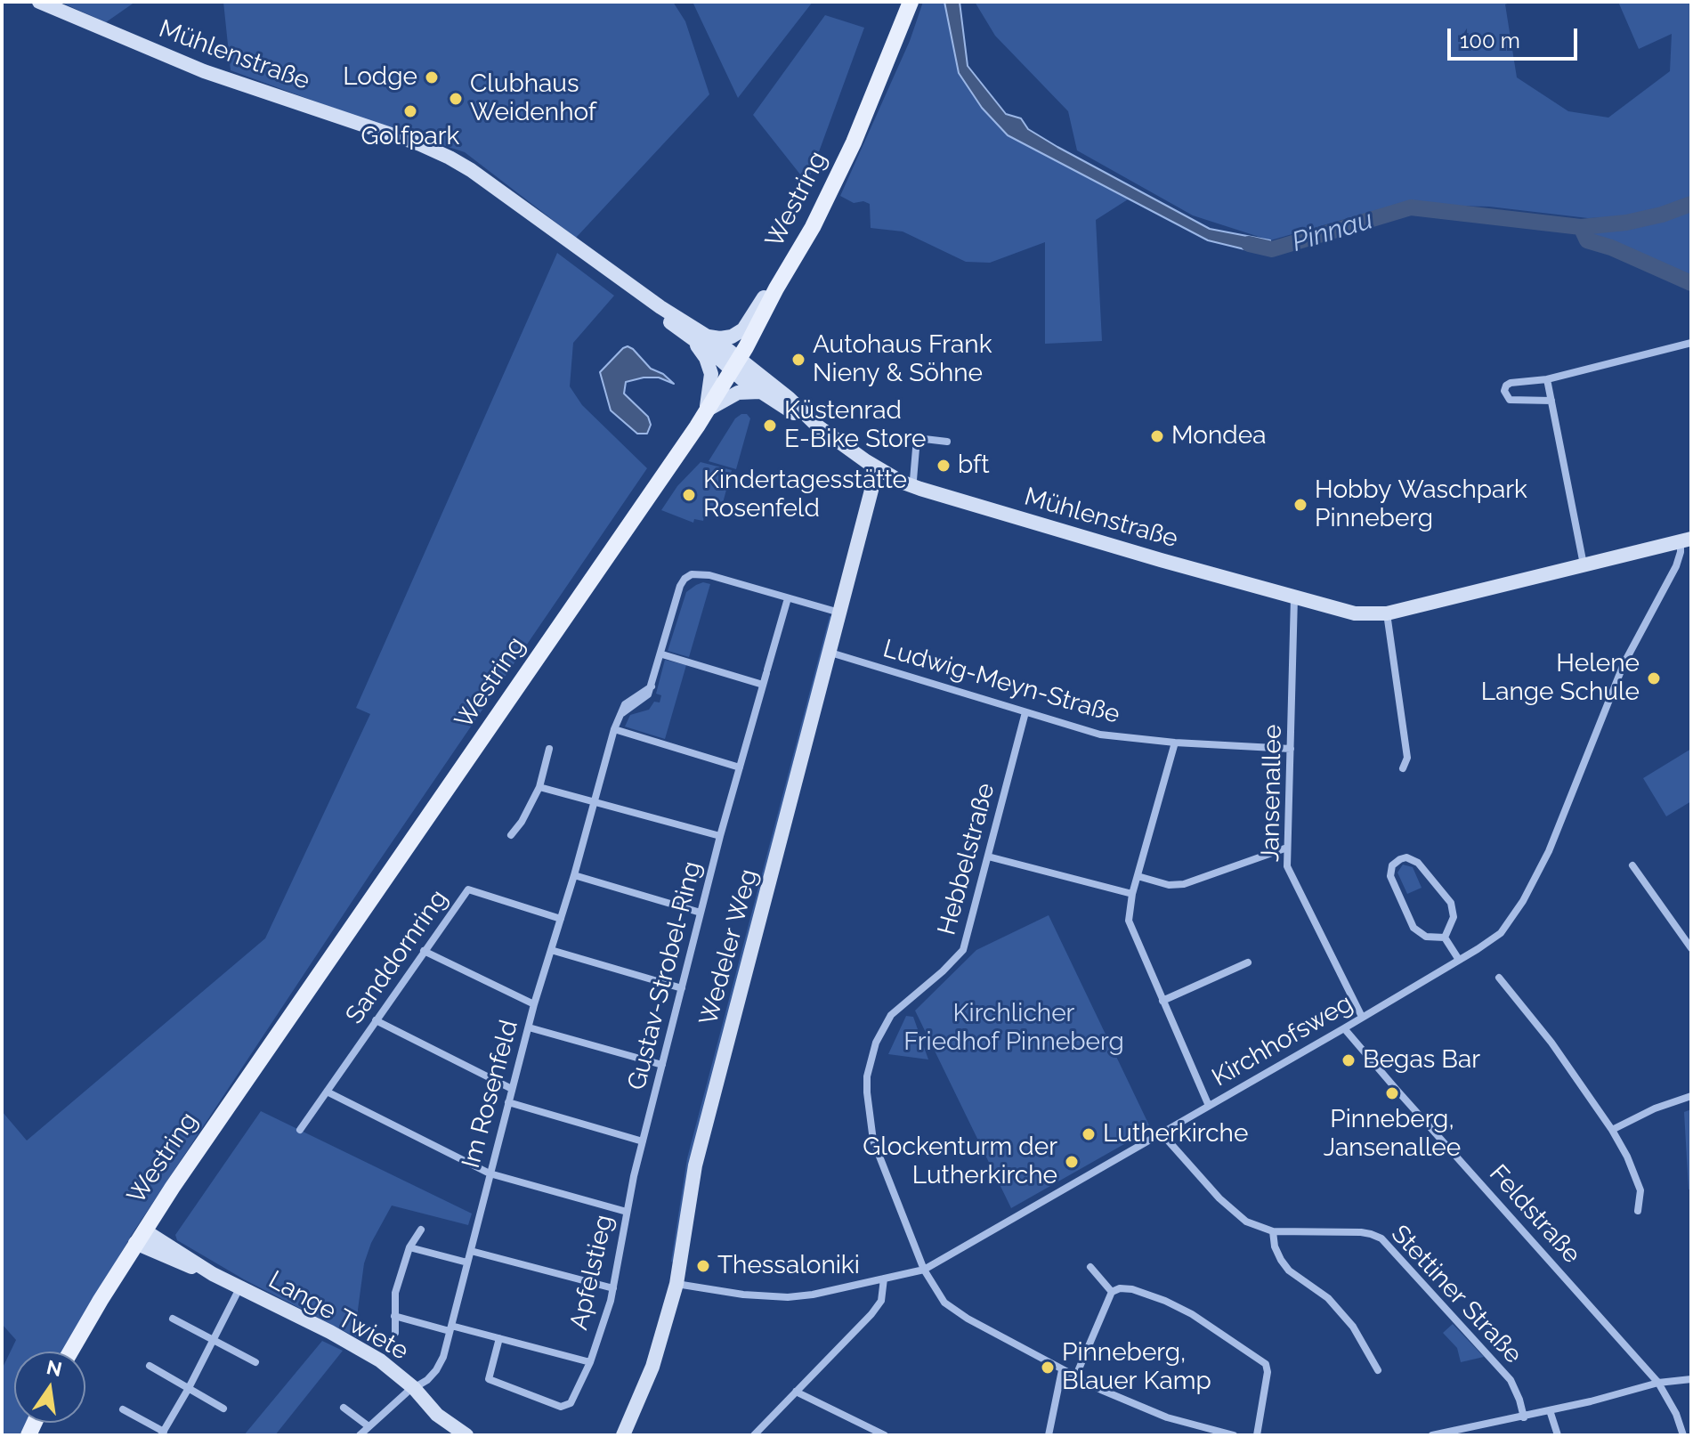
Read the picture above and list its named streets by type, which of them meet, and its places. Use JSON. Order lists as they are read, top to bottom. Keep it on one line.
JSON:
{"streets":{"main road":["Mühlenstraße","Westring","Wedeler Weg","Lange Twiete"],"street":["Ludwig-Meyn-Straße","Jansenallee","Hebbelstraße","Sanddornring","Gustav-Strobel-Ring","Kirchhofsweg","Im Rosenfeld","Feldstraße","Apfelstieg","Stettiner Straße"]},"crossings":[["Mühlenstraße","Westring"],["Mühlenstraße","Jansenallee"],["Mühlenstraße","Wedeler Weg"],["Mühlenstraße","Kirchhofsweg"],["Westring","Lange Twiete"],["Ludwig-Meyn-Straße","Jansenallee"],["Ludwig-Meyn-Straße","Hebbelstraße"],["Ludwig-Meyn-Straße","Wedeler Weg"],["Jansenallee","Kirchhofsweg"],["Hebbelstraße","Kirchhofsweg"],["Wedeler Weg","Kirchhofsweg"],["Wedeler Weg","Im Rosenfeld"],["Sanddornring","Im Rosenfeld"],["Gustav-Strobel-Ring","Im Rosenfeld"],["Gustav-Strobel-Ring","Apfelstieg"],["Kirchhofsweg","Feldstraße"],["Kirchhofsweg","Stettiner Straße"],["Im Rosenfeld","Lange Twiete"]],"water":["Pinnau"],"parks":["Kirchlicher Friedhof Pinneberg"],"places":["Lodge","Clubhaus Weidenhof","Golfpark","Autohaus Frank Nieny & Söhne","Küstenrad E-Bike Store","Mondea","bft","Kindertagesstätte Rosenfeld","Hobby Waschpark Pinneberg","Helene Lange Schule","Begas Bar","Pinneberg, Jansenallee","Lutherkirche","Glockenturm der Lutherkirche","Thessaloniki","Pinneberg, Blauer Kamp"],"scale_bar":"100 m","north":"top"}
